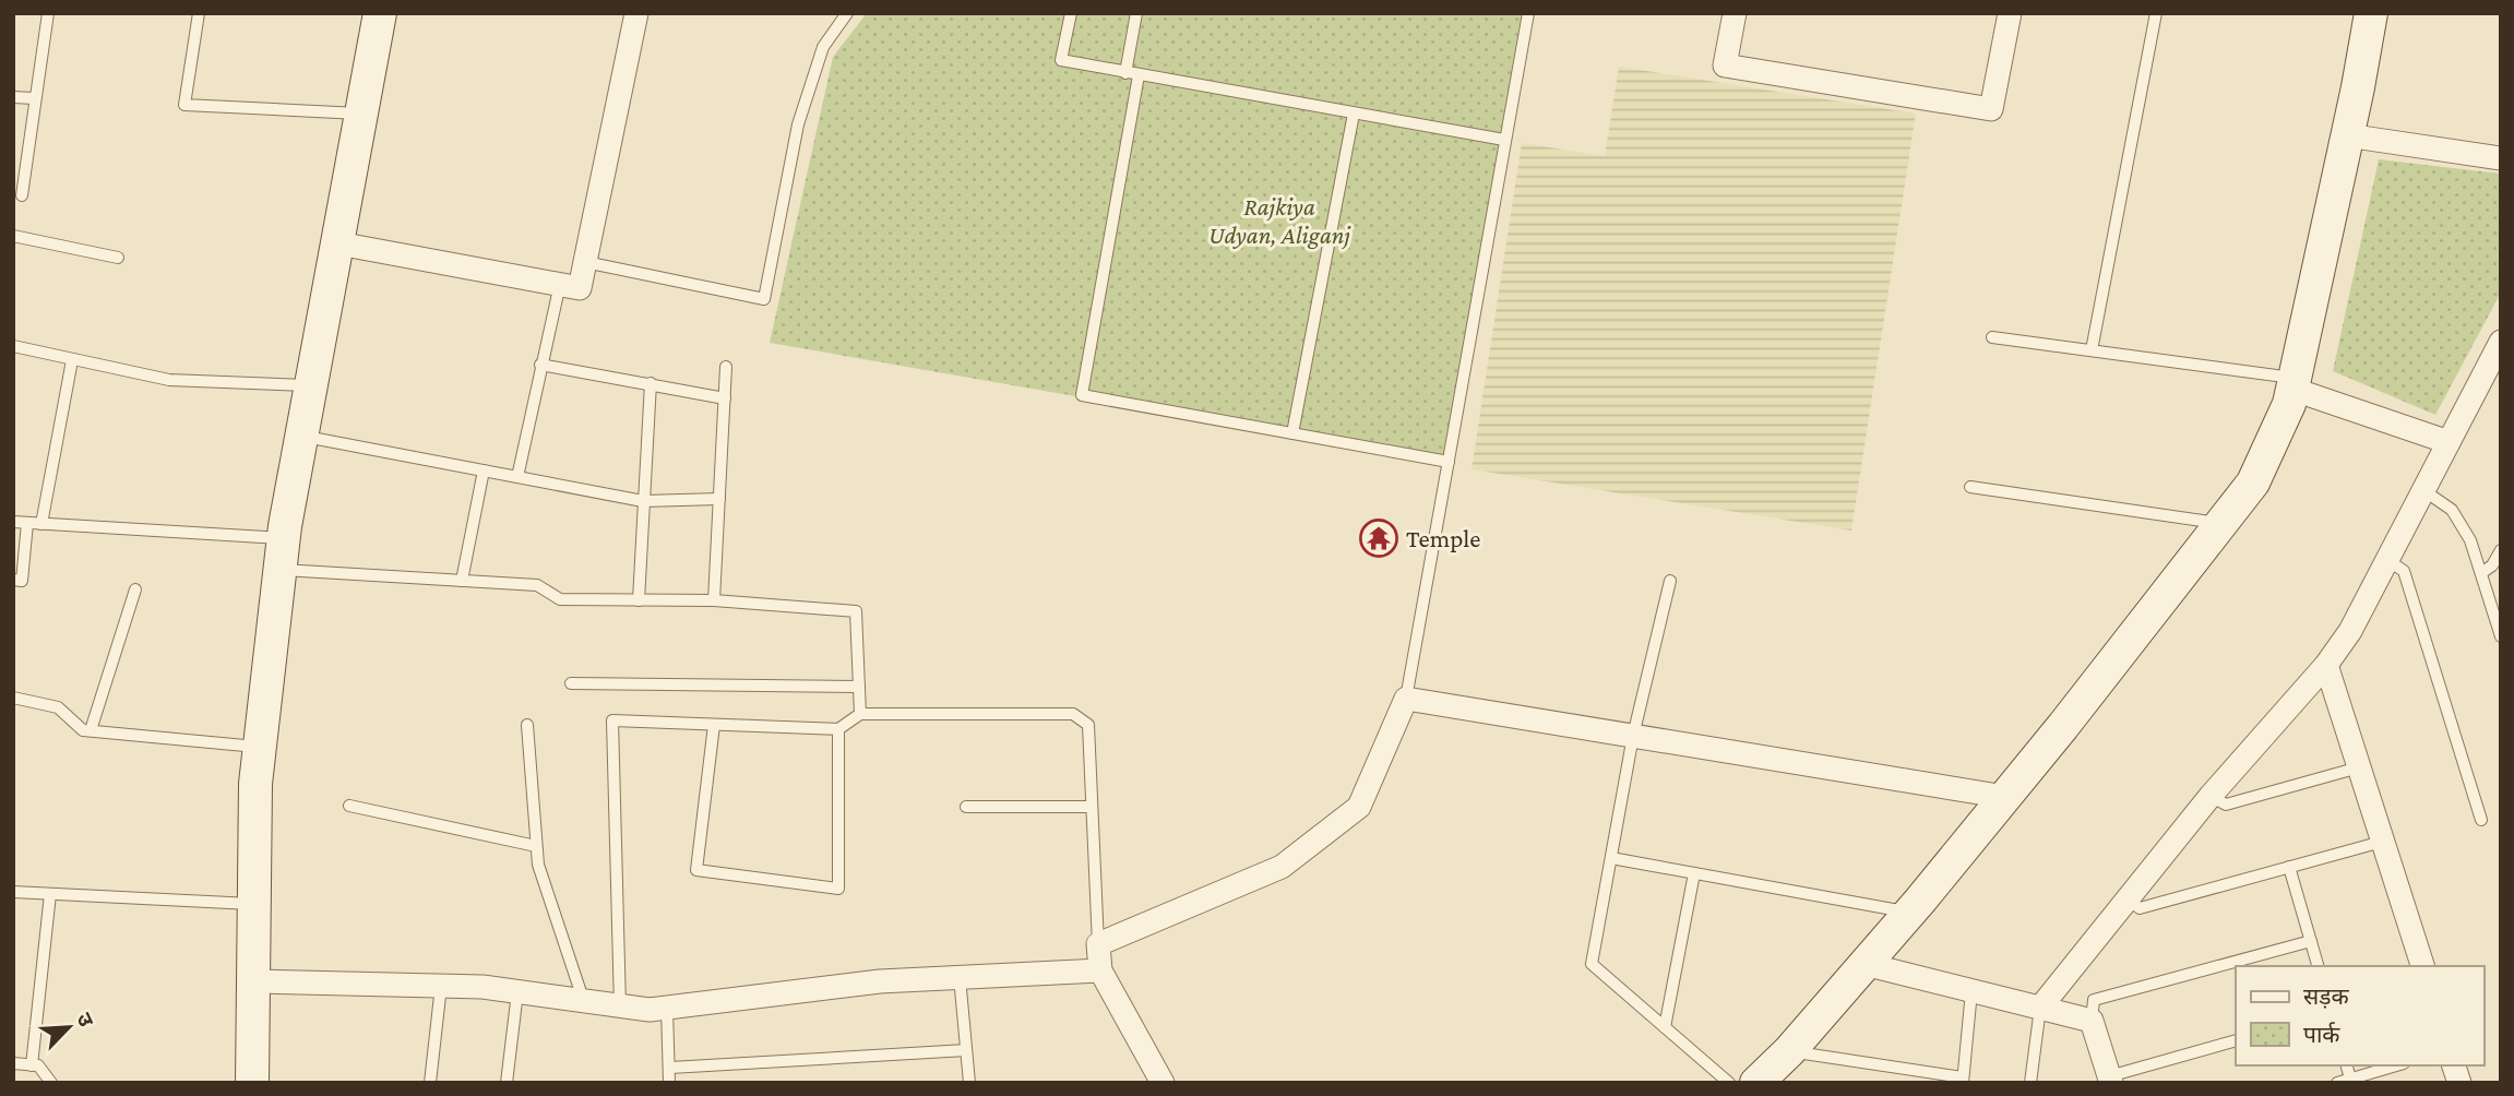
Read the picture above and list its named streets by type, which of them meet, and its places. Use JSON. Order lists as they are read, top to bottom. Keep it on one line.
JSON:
{"parks":["Rajkiya Udyan, Aliganj"],"places":{"temple":["Temple"]},"legend":["सड़क","पार्क"],"north":"top right"}
